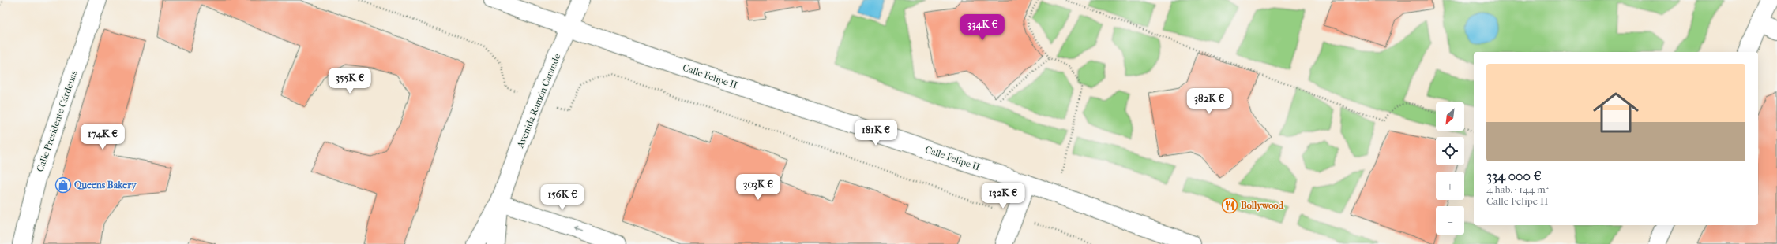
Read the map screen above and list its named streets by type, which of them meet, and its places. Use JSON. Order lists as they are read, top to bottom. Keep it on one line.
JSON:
{"streets":{"street":["Calle Felipe II","Avenida Ramón Carande","Calle Presidente Cárdenas"]},"crossings":[["Calle Felipe II","Avenida Ramón Carande"]],"places":{"shop":["Queens Bakery"],"restaurant":["Bollywood"]},"north":"bottom left","page":{"price":["334K €","355K €","382K €","181K €","174K €","303K €","132K €","156K €"],"list":[{"name":"334 000 €","note":"4 hab. · 144 m² · Calle Felipe II"}],"map_buttons":["+","−"]}}
